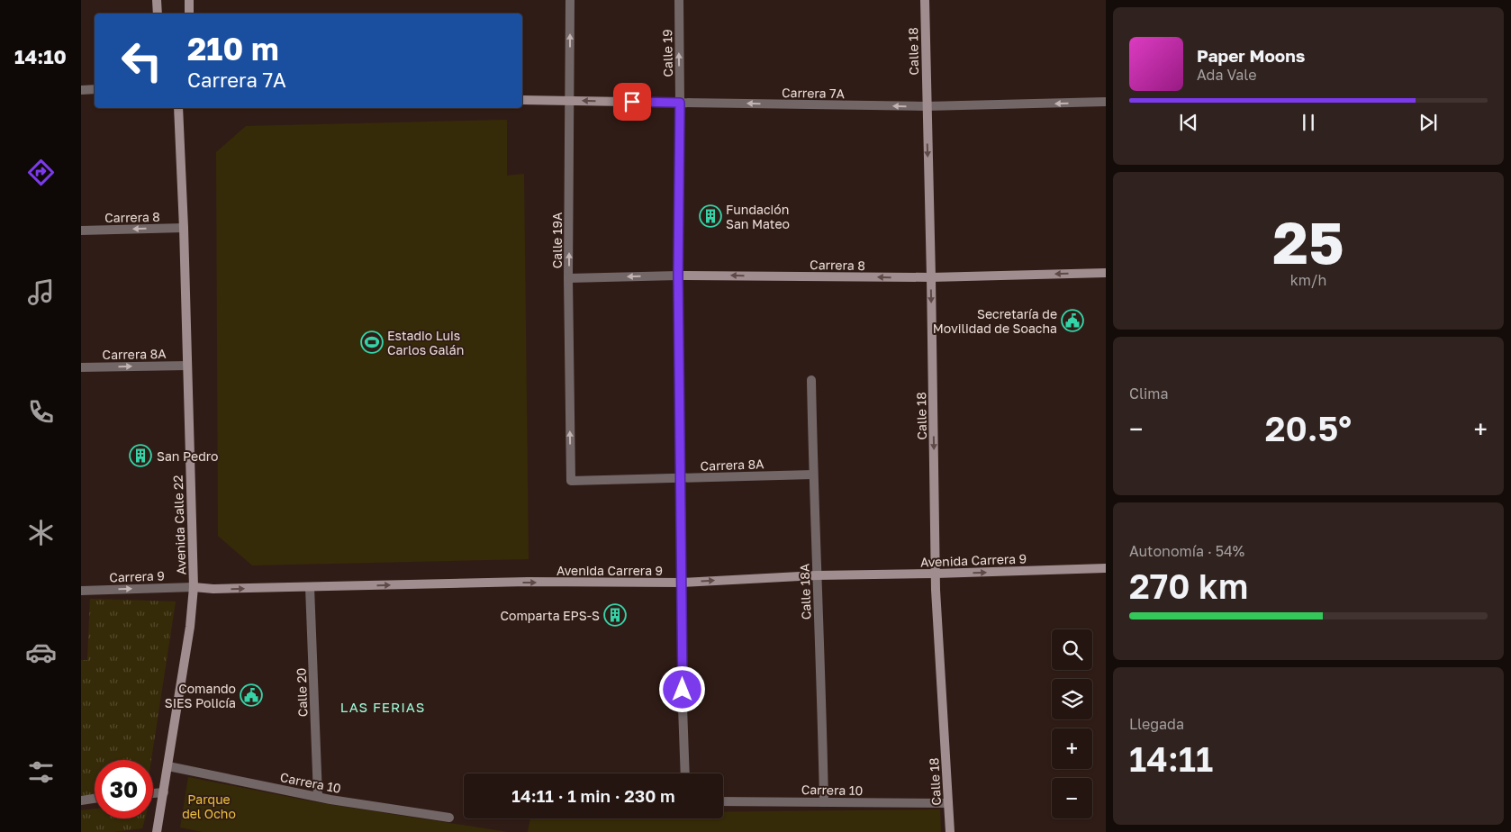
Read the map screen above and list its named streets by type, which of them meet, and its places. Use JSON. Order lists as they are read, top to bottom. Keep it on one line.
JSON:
{"streets":{"main road":["Calle 18","Calle 19","Carrera 7A","Carrera 8","Avenida Calle 22","Avenida Carrera 9"],"street":["Calle 19A","Carrera 8A","Carrera 9","Calle 18A","Calle 20","Carrera 10"]},"crossings":[["Calle 18","Carrera 7A"],["Calle 18","Carrera 8"],["Calle 18","Avenida Carrera 9"],["Calle 18","Carrera 10"],["Calle 19","Carrera 7A"],["Calle 19","Carrera 8"],["Calle 19","Carrera 8A"],["Calle 19","Avenida Carrera 9"],["Carrera 7A","Calle 19A"],["Carrera 8","Calle 19A"],["Carrera 8","Avenida Calle 22"],["Calle 19A","Carrera 8A"],["Carrera 8A","Avenida Calle 22"],["Carrera 8A","Calle 18A"],["Avenida Calle 22","Avenida Carrera 9"],["Avenida Calle 22","Carrera 9"],["Avenida Calle 22","Carrera 10"],["Avenida Carrera 9","Carrera 9"],["Avenida Carrera 9","Calle 18A"],["Avenida Carrera 9","Calle 20"],["Calle 18A","Carrera 10"],["Calle 20","Carrera 10"]],"one_way":["Calle 18","Carrera 7A","Carrera 8","Calle 19A","Avenida Carrera 9","Carrera 9"],"districts":["LAS FERIAS"],"parks":["Parque del Ocho"],"places":{"building":["Fundación San Mateo","San Pedro","Comparta EPS-S"],"public building":["Secretaría de Movilidad de Soacha","Comando SIES Policía"],"sports":["Estadio Luis Carlos Galán"]},"page":{"tabs":"14:10","turn":["210 m","Carrera 7A"],"song":["Paper Moons","Ada Vale"],"tile":[["25","km/h"],"Clima",["Autonomía · 54%","270 km"],["Llegada","14:11"]],"heat":["−","20.5°","+"],"map_buttons":["+","−"],"limit":"30","trip":"14:11 · 1 min · 230 m"}}
